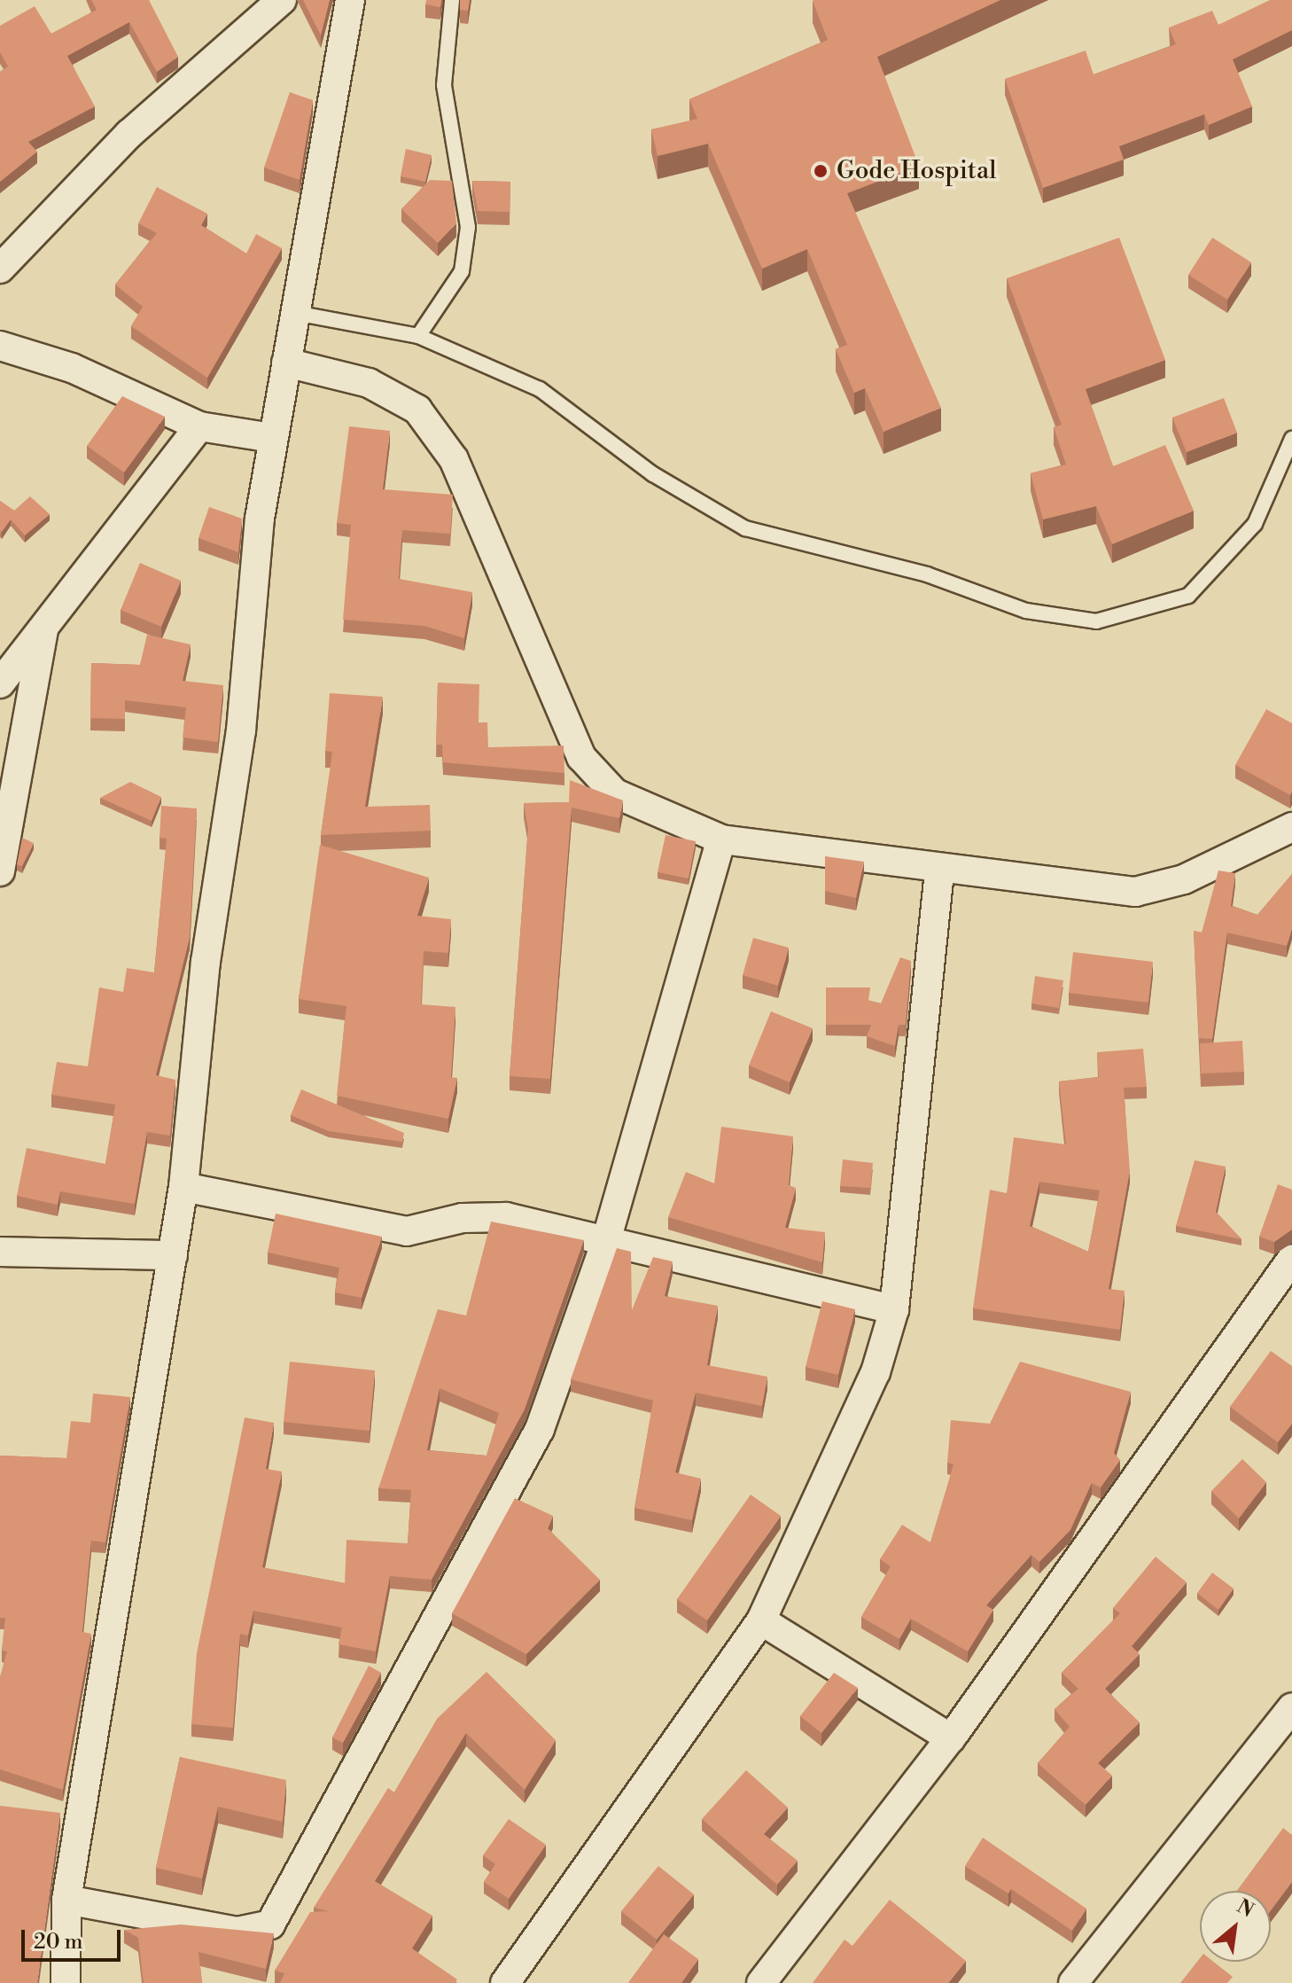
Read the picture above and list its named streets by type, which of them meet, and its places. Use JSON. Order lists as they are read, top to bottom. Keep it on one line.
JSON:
{"places":["Gode Hospital"],"scale_bar":"20 m","north":"top right"}
